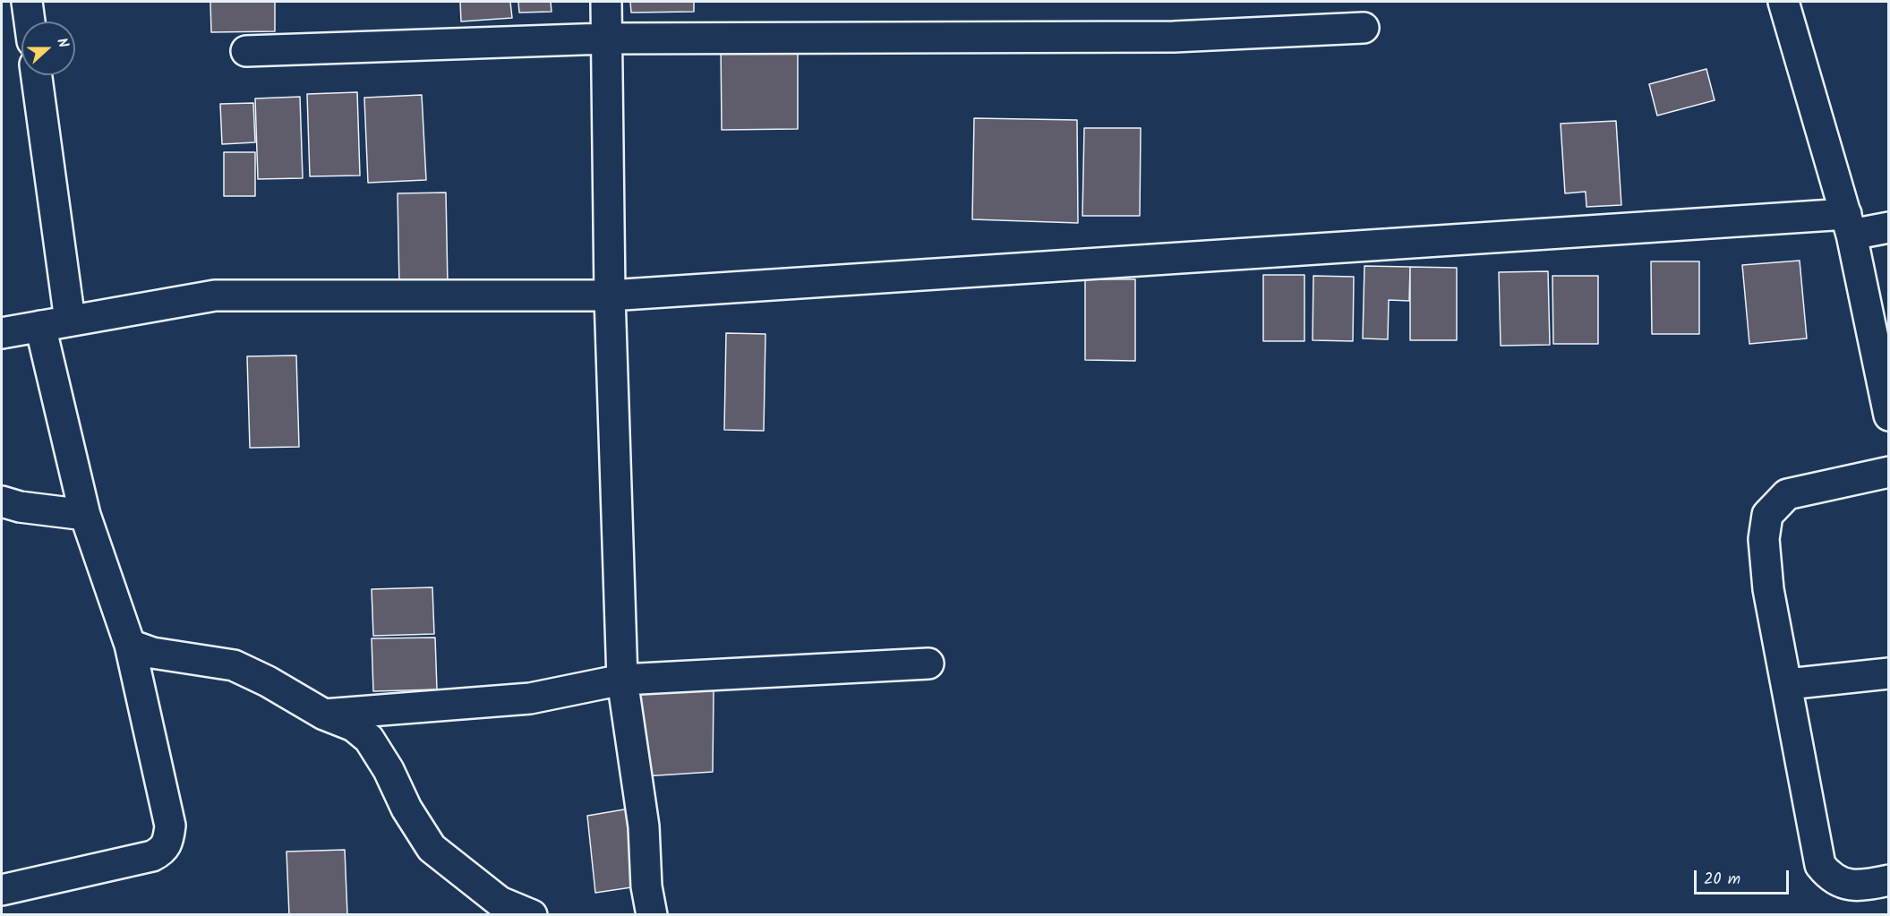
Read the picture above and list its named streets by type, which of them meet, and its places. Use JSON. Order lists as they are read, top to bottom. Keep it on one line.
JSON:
{"scale_bar":"20 m","north":"right"}
